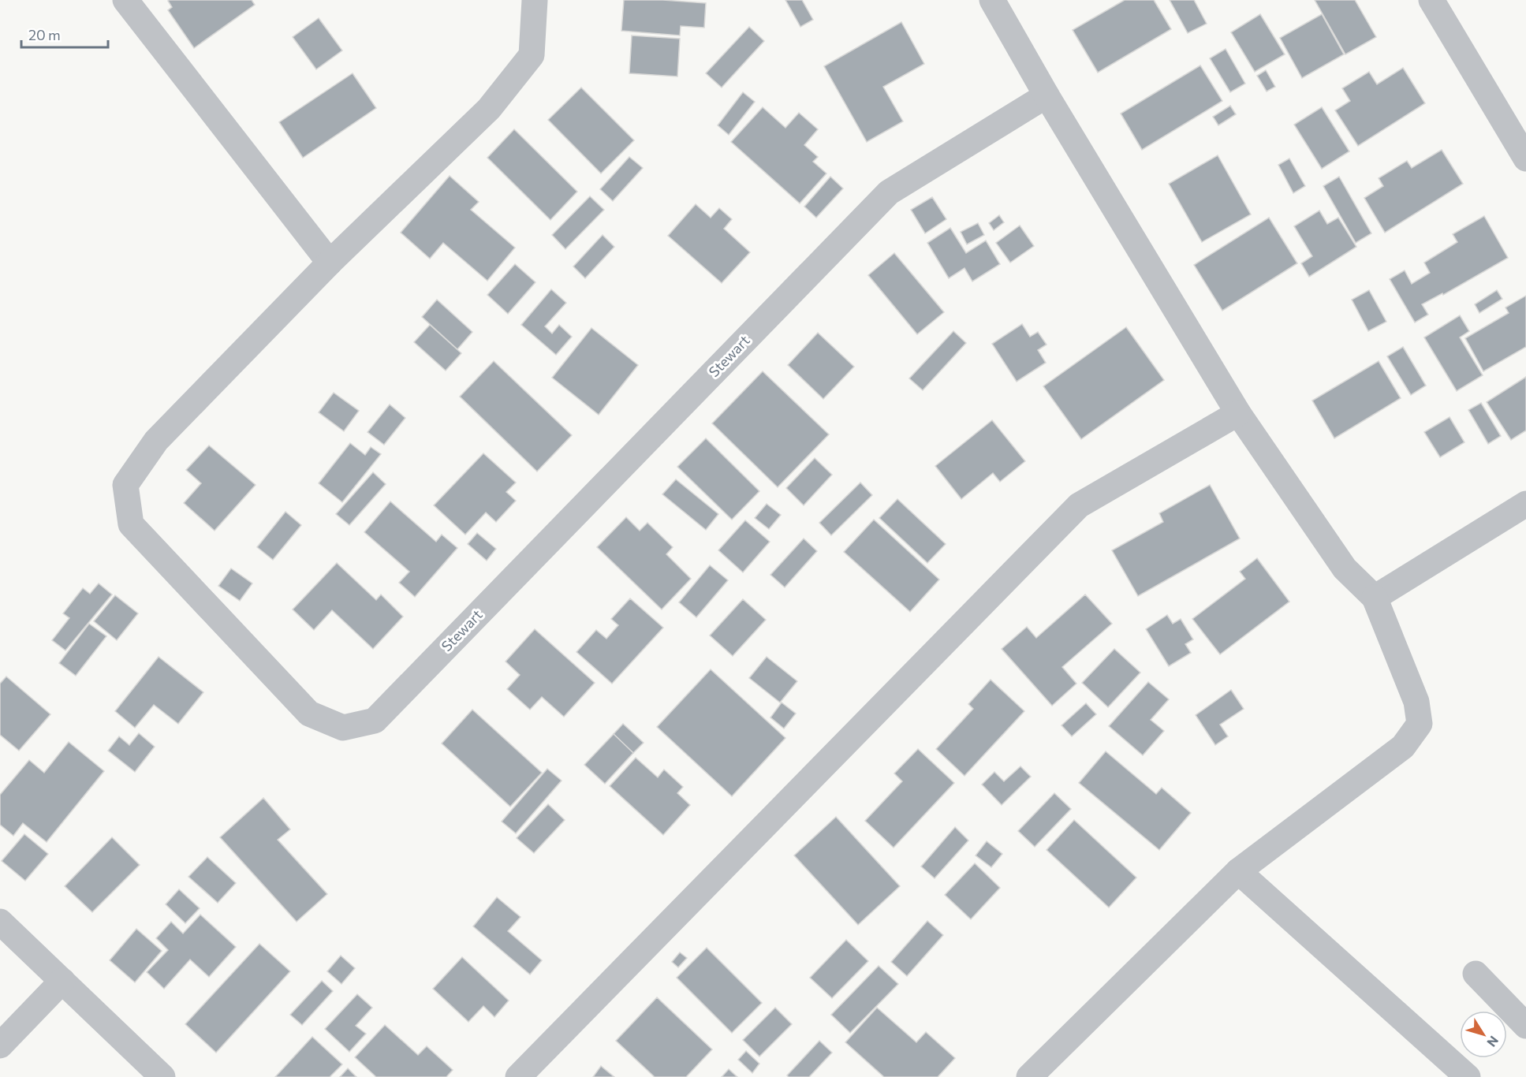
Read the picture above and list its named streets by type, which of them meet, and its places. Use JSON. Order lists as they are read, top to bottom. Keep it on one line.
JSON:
{"streets":{"street":["Stewart"]},"scale_bar":"20 m","north":"bottom right"}
